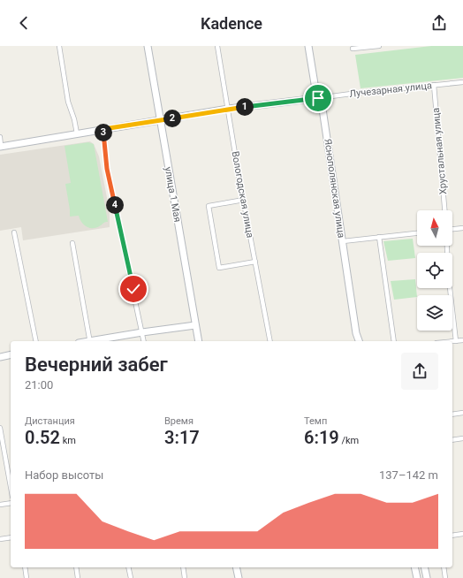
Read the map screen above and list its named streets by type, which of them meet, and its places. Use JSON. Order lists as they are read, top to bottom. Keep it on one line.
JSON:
{"streets":{"street":["Лучезарная улица","Хрустальная улица","Яснополянская улица","улица 1 Мая","Вологодская улица"]},"crossings":[["Лучезарная улица","Хрустальная улица"],["Лучезарная улица","Яснополянская улица"]],"north":"top","page":{"header":"Kadence","pins":["1","2","3","4"],"heading":["Вечерний забег","21:00"],"stats":[["Дистанция","0.52 km"],["Время","3:17"],["Темп","6:19 /km"]],"chart":["Набор высоты","137–142 m"]}}
